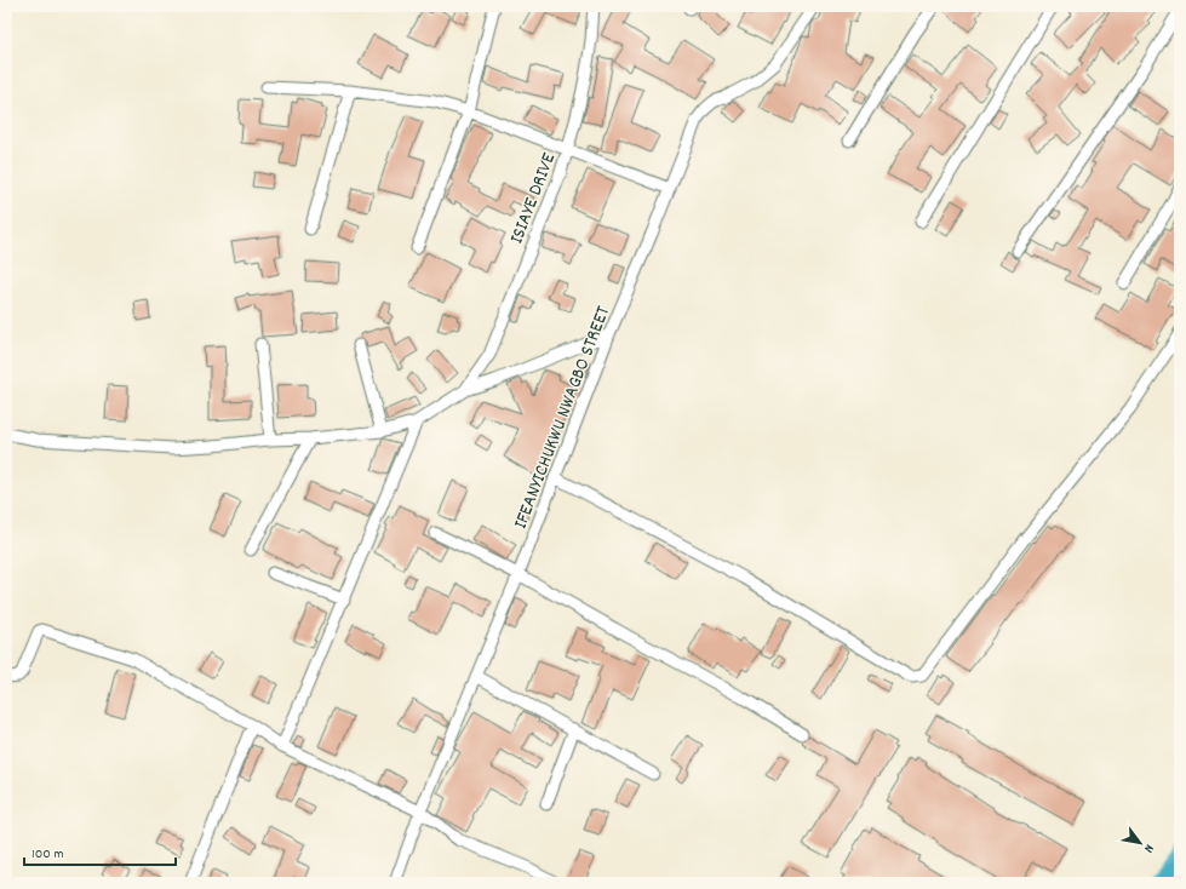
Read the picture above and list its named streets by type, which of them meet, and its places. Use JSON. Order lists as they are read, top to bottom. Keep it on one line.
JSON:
{"streets":{"street":["ISIAYE DRIVE","IFEANYICHUKWU NWAGBO STREET"]},"scale_bar":"100 m","north":"bottom right"}
